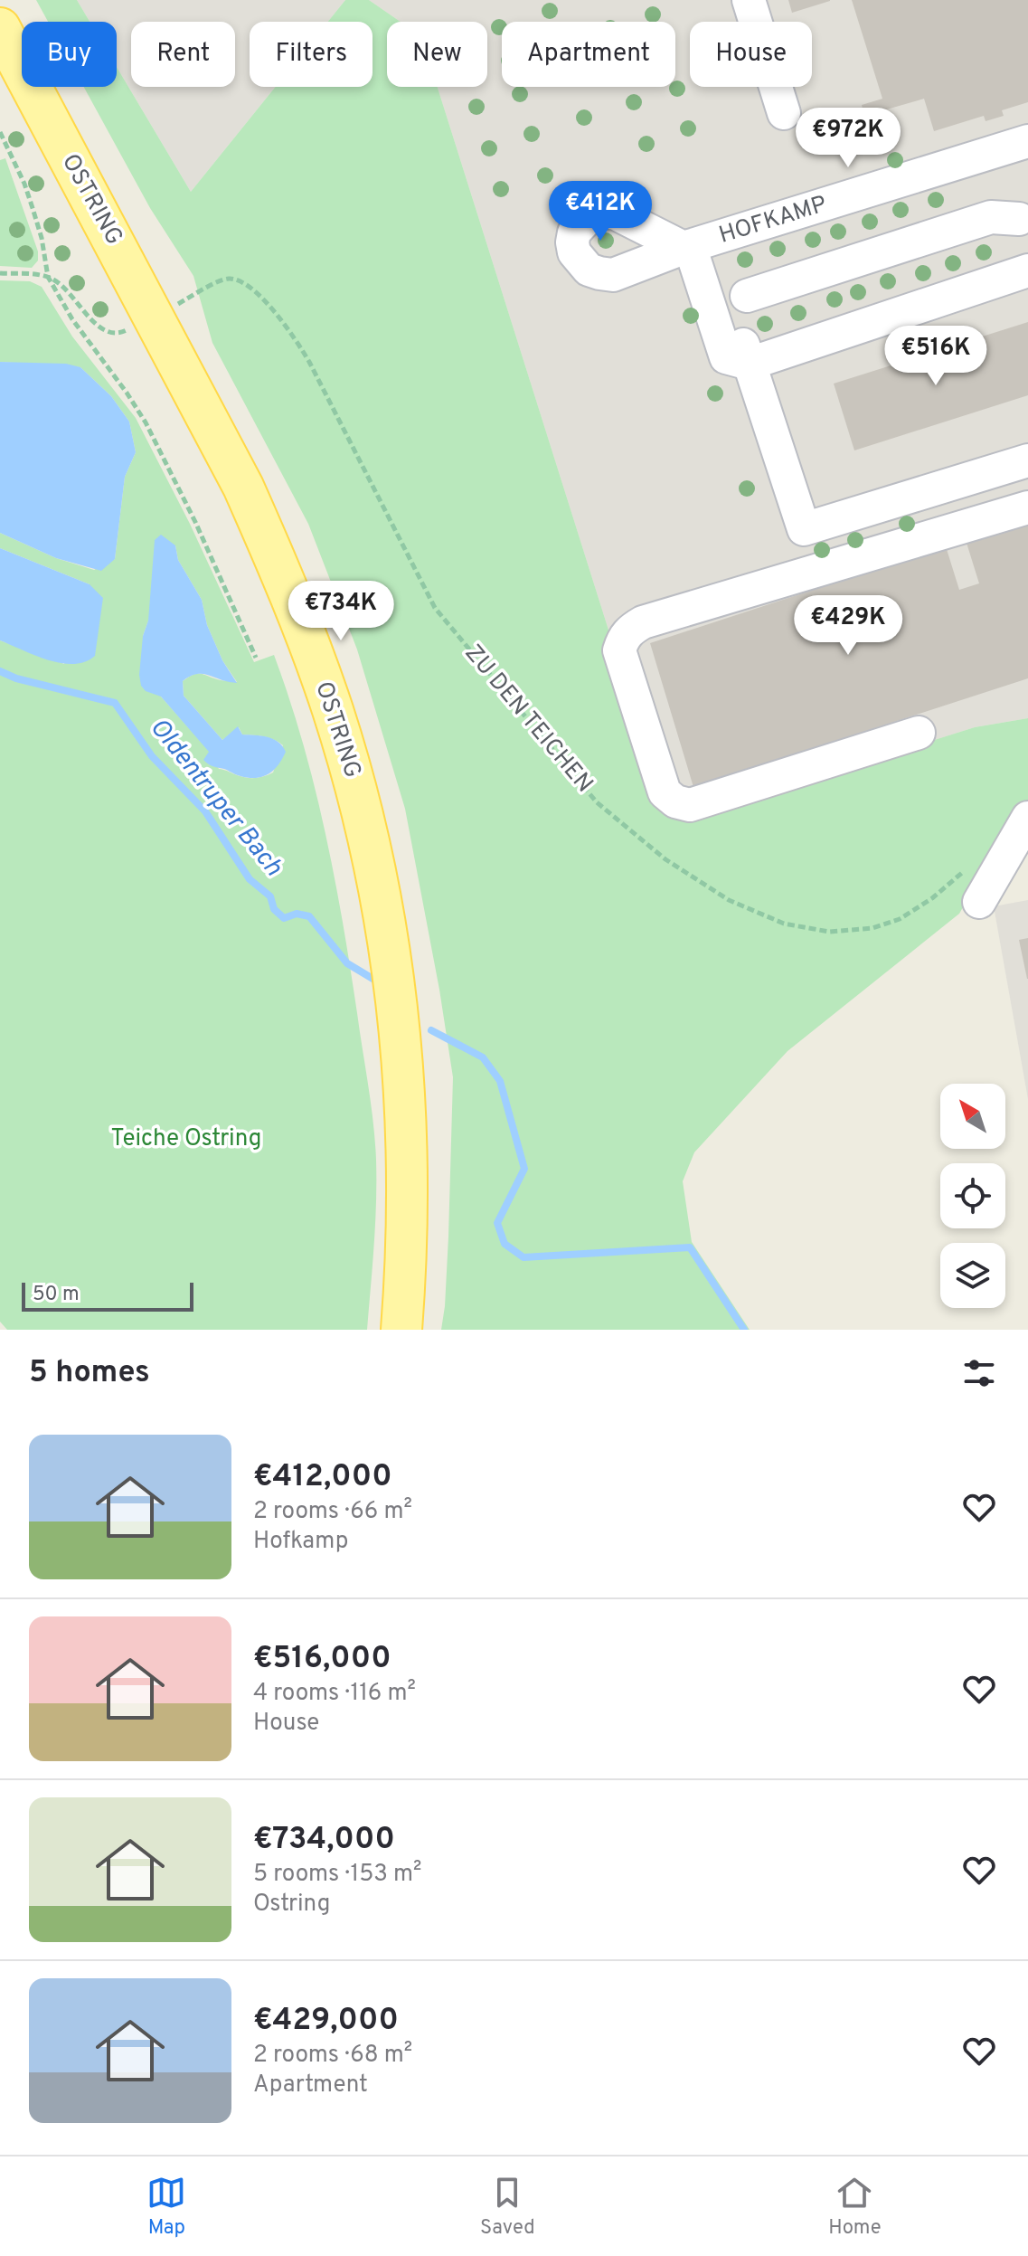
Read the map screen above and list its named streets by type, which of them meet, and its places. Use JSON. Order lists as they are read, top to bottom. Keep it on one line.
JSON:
{"streets":{"main road":["OSTRING"],"street":["HOFKAMP"],"path":["ZU DEN TEICHEN"]},"water":["Oldentruper Bach"],"parks":["Teiche Ostring"],"scale_bar":"50 m","north":"top left","page":{"chip":["Buy","Rent","Filters","New","Apartment","House"],"price":["€972K","€412K","€516K","€734K","€429K"],"scale":"50 m","heading":"5 homes","list":[{"name":"€412,000","note":"2 rooms · 66 m² · Hofkamp"},{"name":"€516,000","note":"4 rooms · 116 m² · House"},{"name":"€734,000","note":"5 rooms · 153 m² · Ostring"},{"name":"€429,000","note":"2 rooms · 68 m² · Apartment"}],"tabs":["Map","Saved","Home"]}}
